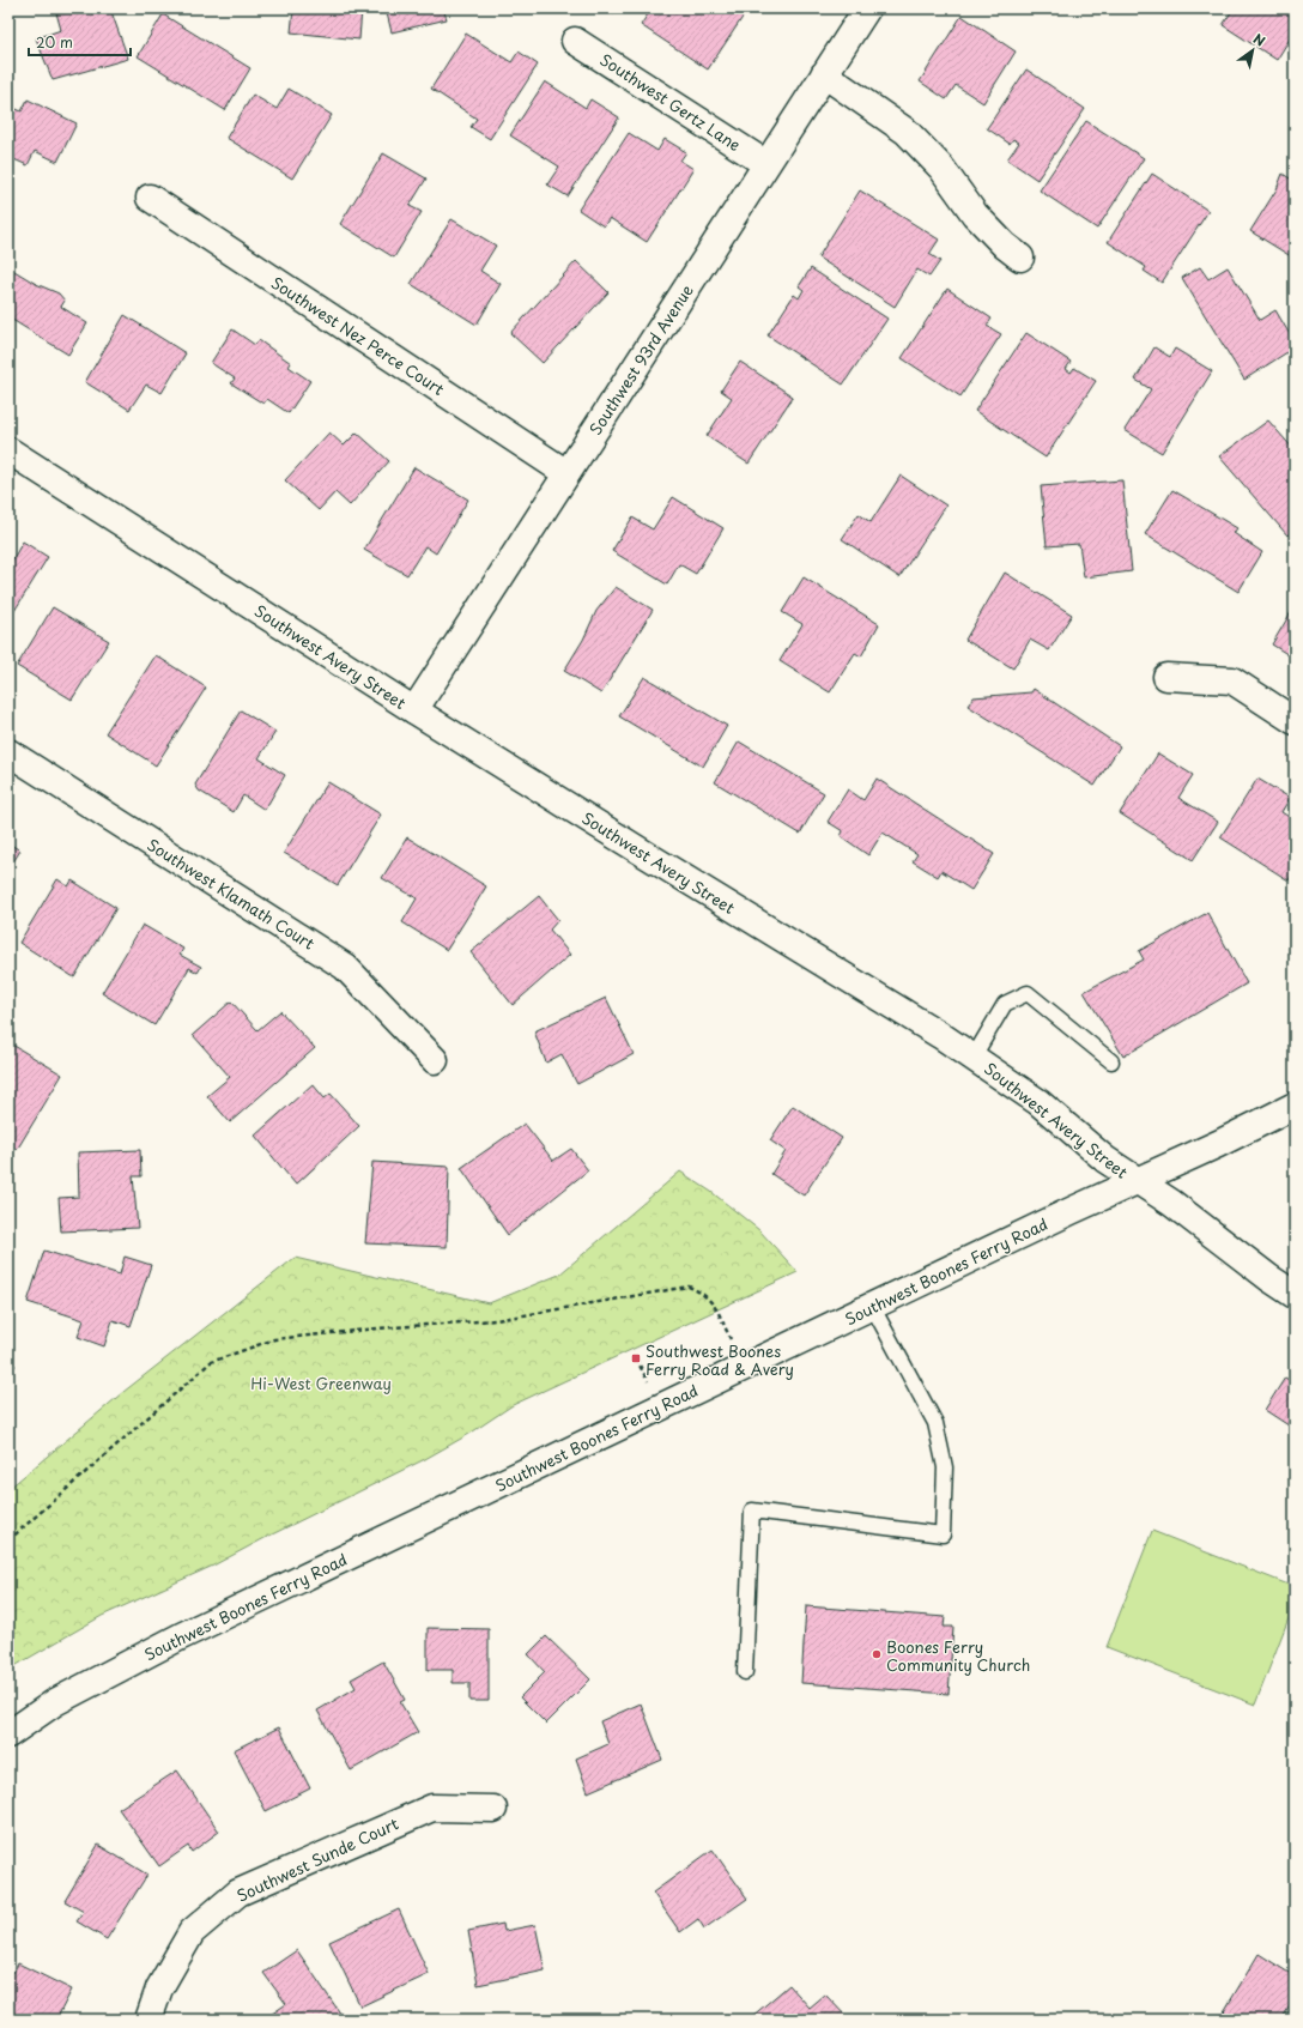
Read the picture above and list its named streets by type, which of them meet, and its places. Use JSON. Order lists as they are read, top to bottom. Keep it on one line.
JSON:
{"streets":{"street":["Southwest Gertz Lane","Southwest Nez Perce Court","Southwest 93rd Avenue","Southwest Avery Street","Southwest Klamath Court","Southwest Boones Ferry Road","Southwest Sunde Court"]},"crossings":[["Southwest Gertz Lane","Southwest 93rd Avenue"],["Southwest Nez Perce Court","Southwest 93rd Avenue"],["Southwest 93rd Avenue","Southwest Avery Street"],["Southwest Avery Street","Southwest Boones Ferry Road"]],"parks":["Hi-West Greenway"],"places":{"transit":["Southwest Boones Ferry Road & Avery"],"other":["Boones Ferry Community Church"]},"scale_bar":"20 m","north":"top right"}
